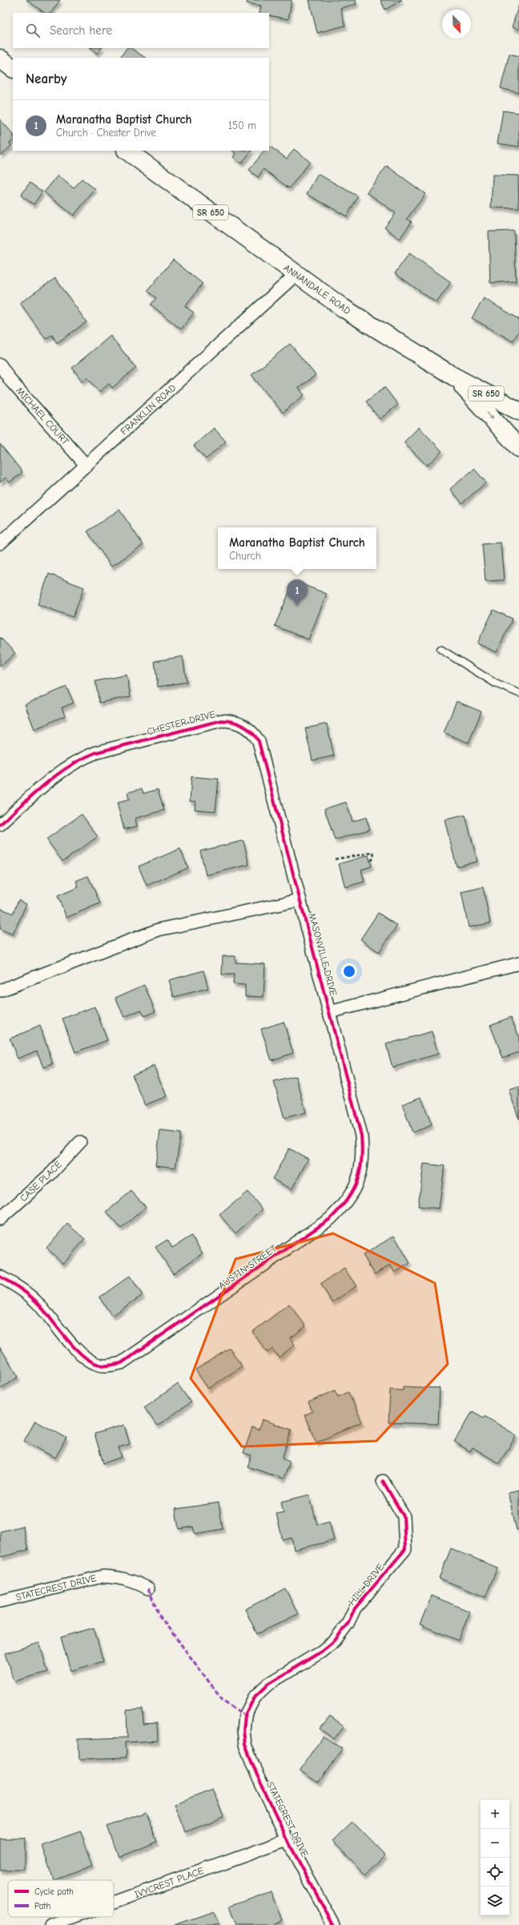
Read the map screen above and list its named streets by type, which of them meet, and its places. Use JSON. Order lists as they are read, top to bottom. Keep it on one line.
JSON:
{"streets":{"main road":["SR 650","ANNANDALE ROAD"],"street":["FRANKLIN ROAD","MICHAEL COURT","CHESTER DRIVE","MASONVILLE DRIVE","CASE PLACE","AUSTIN STREET","HILL DRIVE","STATECREST DRIVE","IVYCREST PLACE"]},"crossings":[["ANNANDALE ROAD","FRANKLIN ROAD"],["FRANKLIN ROAD","MICHAEL COURT"],["CHESTER DRIVE","MASONVILLE DRIVE"],["MASONVILLE DRIVE","AUSTIN STREET"],["HILL DRIVE","STATECREST DRIVE"],["STATECREST DRIVE","IVYCREST PLACE"]],"legend":["Cycle path","Path"],"north":"bottom right","page":{"search":"Search here","heading":"Nearby","list":[{"mark":"1","name":"Maranatha Baptist Church","note":"Church · Chester Drive","value":"150 m"}],"popup":["Maranatha Baptist Church","Church"],"pins":"1","map_buttons":["+","−"]}}
